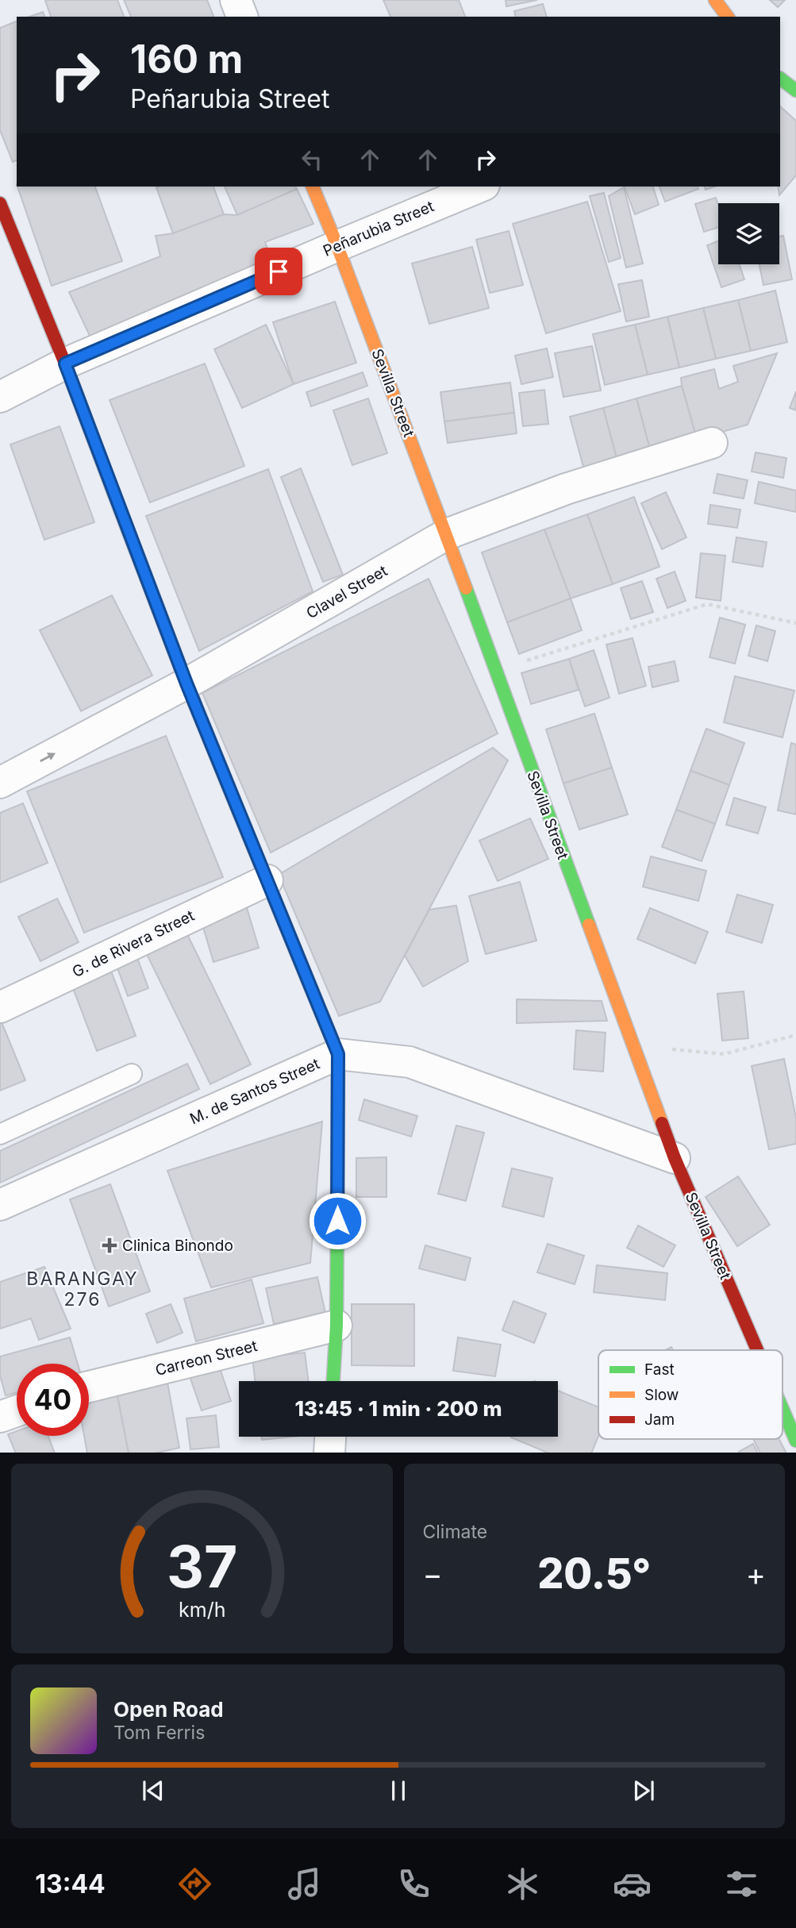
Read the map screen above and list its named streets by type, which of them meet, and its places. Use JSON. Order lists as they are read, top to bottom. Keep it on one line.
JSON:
{"streets":{"street":["Peñarubia Street","Sevilla Street","Clavel Street","G. de Rivera Street","M. de Santos Street","Carreon Street"]},"crossings":[["Peñarubia Street","Sevilla Street"],["Sevilla Street","Clavel Street"],["Sevilla Street","M. de Santos Street"]],"districts":["BARANGAY 276"],"places":{"health":["Clinica Binondo"]},"legend":["Fast","Slow","Jam"],"page":{"turn":["160 m","Peñarubia Street"],"limit":"40","trip":"13:45 · 1 min · 200 m","tile":"Climate","heat":["−","20.5°","+"],"song":["Open Road","Tom Ferris"],"tabs":"13:44","gauge":["37","km/h"]}}
